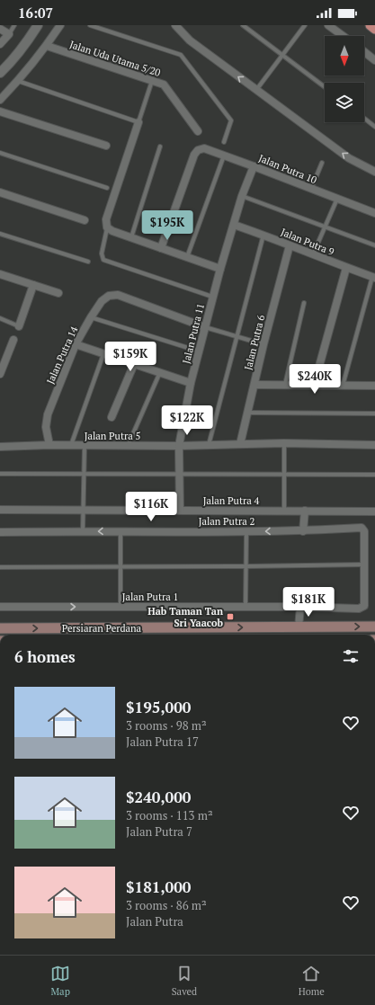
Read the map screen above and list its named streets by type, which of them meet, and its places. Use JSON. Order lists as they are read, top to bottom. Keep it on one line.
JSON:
{"streets":{"main road":["Persiaran Perdana"],"street":["Jalan Uda Utama 5/20","Jalan Putra 10","Jalan Putra 9","Jalan Putra 11","Jalan Putra 6","Jalan Putra 14","Jalan Putra 5","Jalan Putra 4","Jalan Putra 2","Jalan Putra 1"]},"crossings":[["Jalan Putra 10","Jalan Putra 11"],["Jalan Putra 9","Jalan Putra 11"],["Jalan Putra 9","Jalan Putra 6"],["Jalan Putra 11","Jalan Putra 14"],["Jalan Putra 11","Jalan Putra 5"],["Jalan Putra 11","Jalan Putra 4"],["Jalan Putra 6","Jalan Putra 5"],["Jalan Putra 14","Jalan Putra 5"],["Jalan Putra 2","Jalan Putra 1"]],"one_way":["Persiaran Perdana"],"places":{"transit":["Hab Taman Tan Sri Yaacob"]},"north":"bottom","page":{"status":"16:07","price":["$195K","$159K","$240K","$122K","$116K","$181K"],"heading":"6 homes","list":[{"name":"$195,000","note":"3 rooms · 98 m² · Jalan Putra 17"},{"name":"$240,000","note":"3 rooms · 113 m² · Jalan Putra 7"},{"name":"$181,000","note":"3 rooms · 86 m² · Jalan Putra"}],"tabs":["Map","Saved","Home"]}}
